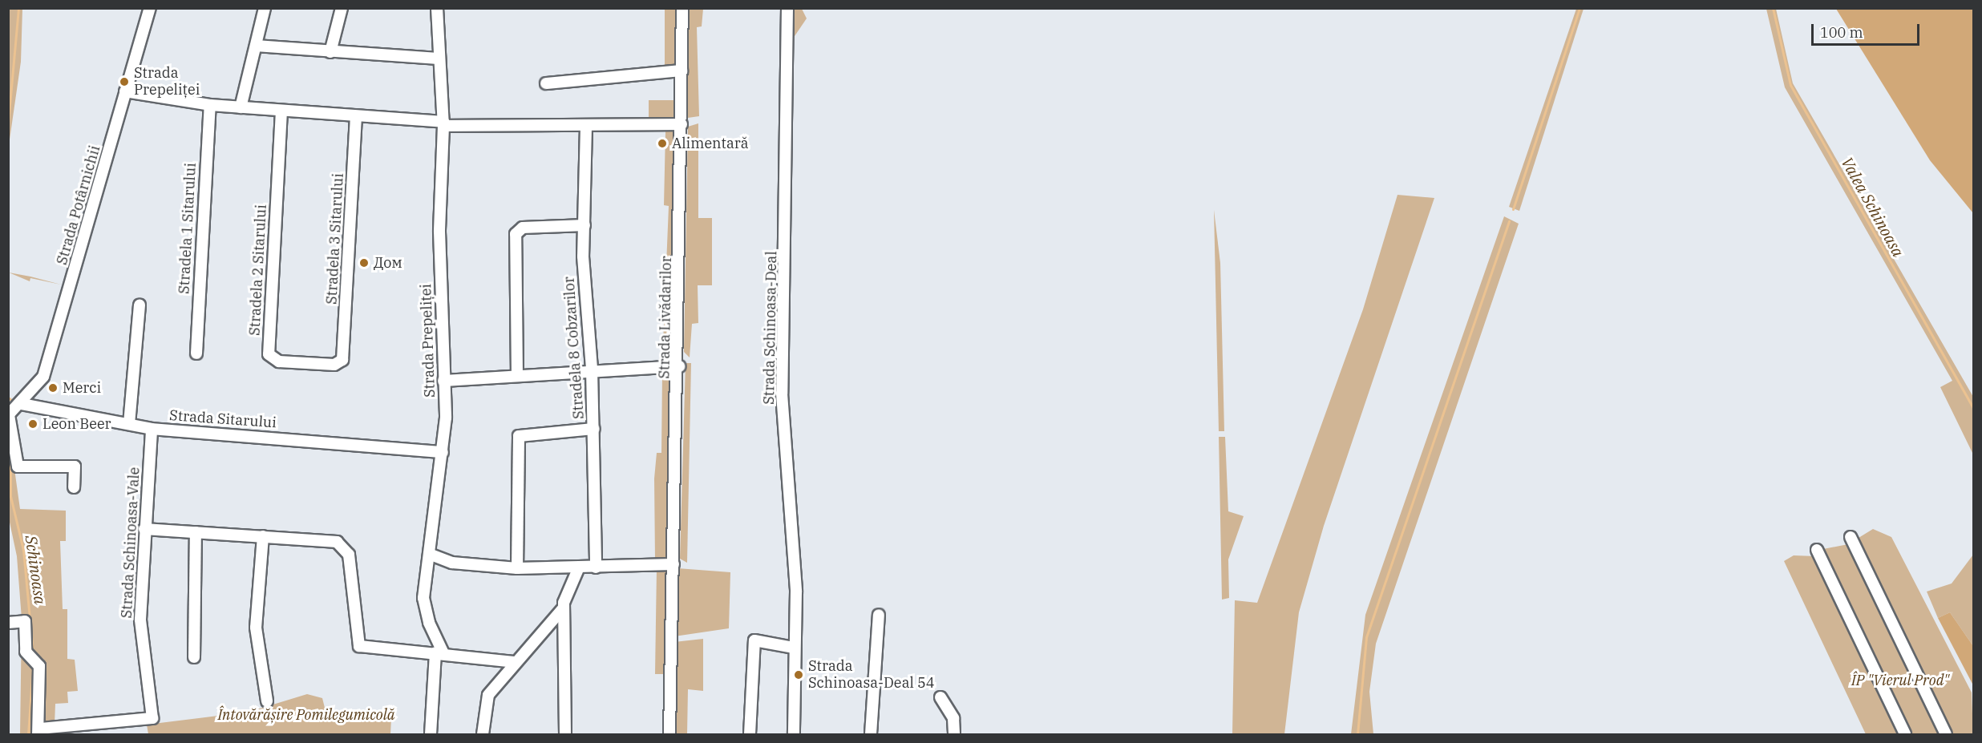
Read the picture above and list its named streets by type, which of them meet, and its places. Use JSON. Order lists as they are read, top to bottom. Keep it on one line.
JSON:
{"streets":{"street":["Strada Potârnichii","Stradela 1 Sitarului","Stradela 3 Sitarului","Stradela 2 Sitarului","Strada Livădarilor","Strada Schinoasa-Deal","Strada Prepeliței","Stradela 8 Cobzarilor","Strada Sitarului","Strada Schinoasa-Vale"]},"crossings":[["Strada Potârnichii","Strada Sitarului"],["Stradela 3 Sitarului","Stradela 2 Sitarului"],["Strada Prepeliței","Strada Sitarului"],["Strada Sitarului","Strada Schinoasa-Vale"]],"water":["Valea Schinoasa","Schinoasa"],"parks":["ÎP \"Vierul Prod\"","Întovărășire Pomilegumicolă"],"places":["Strada Prepeliței","Alimentară","Дом","Merci","Leon Beer","Strada Schinoasa-Deal 54"],"scale_bar":"100 m"}
